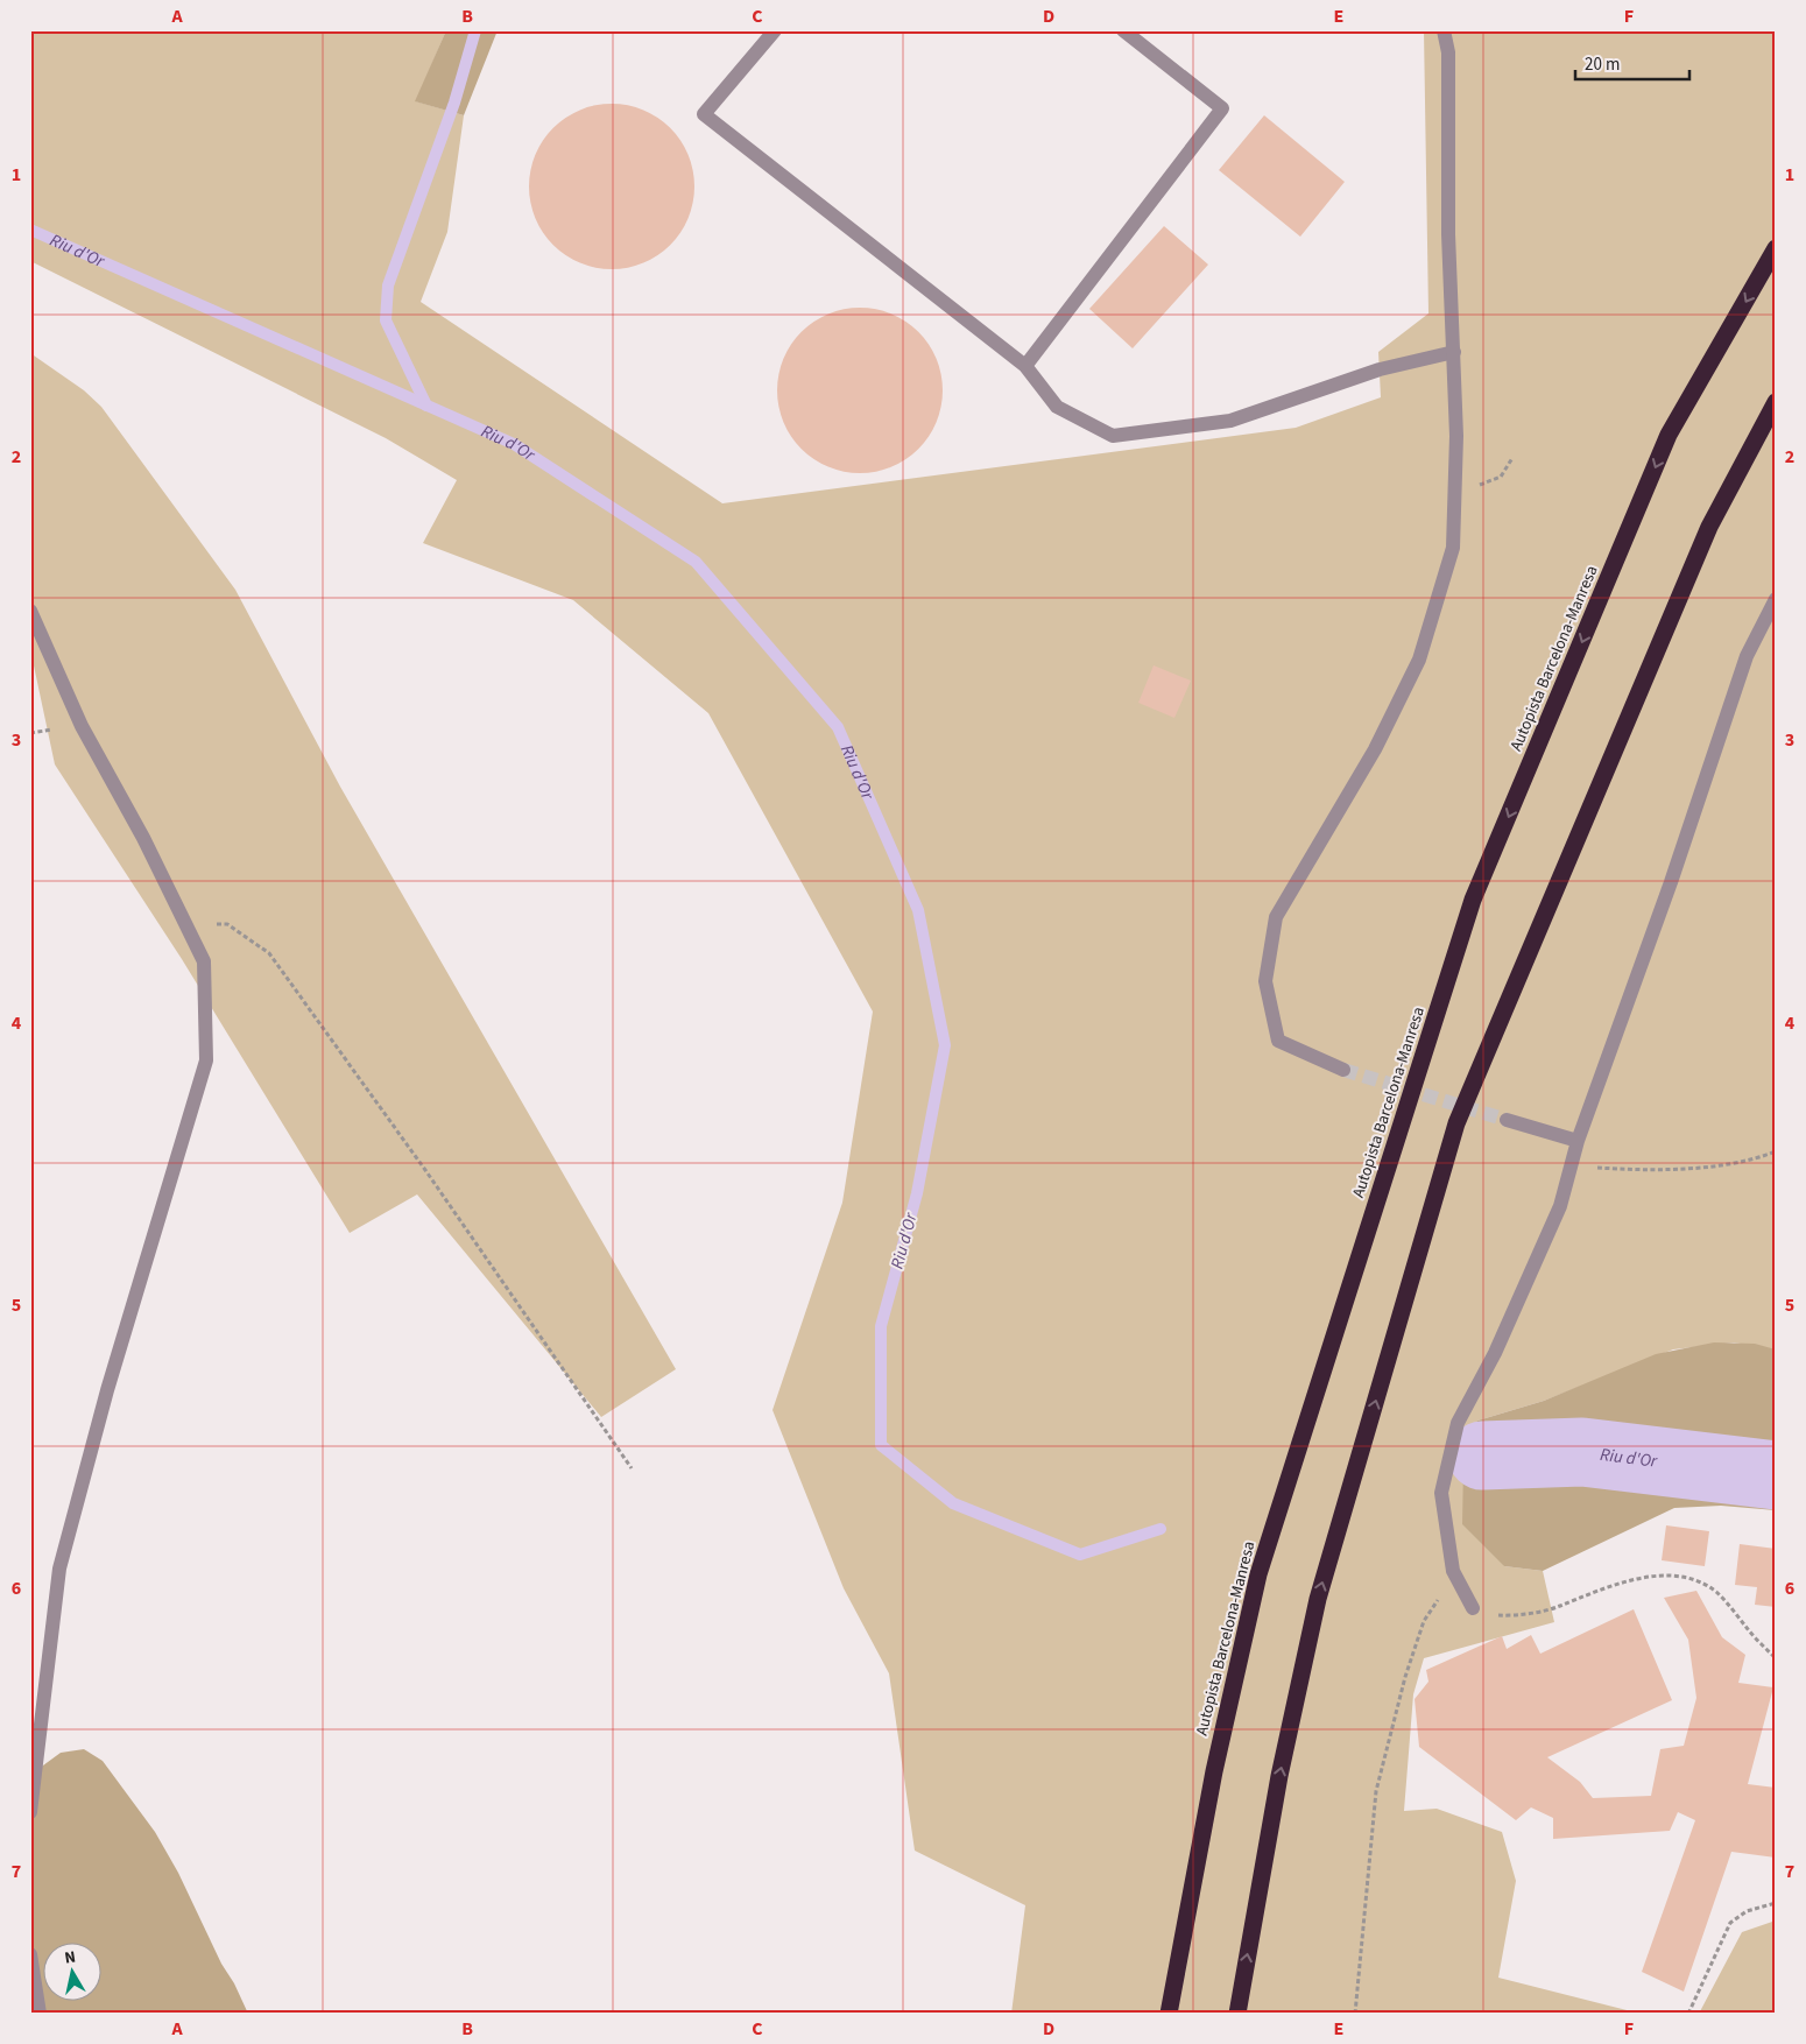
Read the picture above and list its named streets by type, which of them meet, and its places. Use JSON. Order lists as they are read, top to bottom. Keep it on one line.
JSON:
{"streets":{"highway":["Autopista Barcelona-Manresa"]},"water":["Riu d'Or"],"scale_bar":"20 m","north":"top","grid":{"columns":["A","B","C","D","E","F"],"rows":["1","2","3","4","5","6","7"]}}
